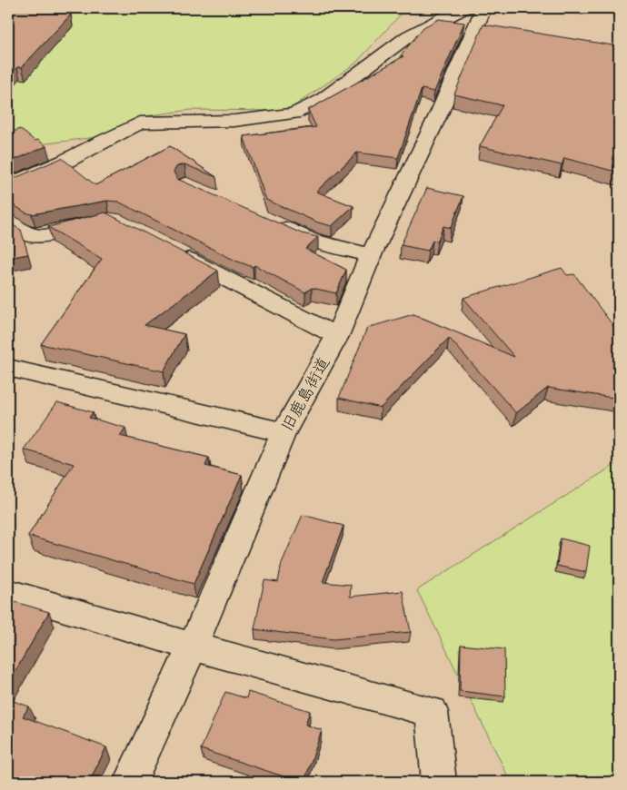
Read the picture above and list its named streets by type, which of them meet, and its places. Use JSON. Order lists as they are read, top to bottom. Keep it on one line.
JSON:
{"streets":{"street":["旧鹿島街道"]}}
